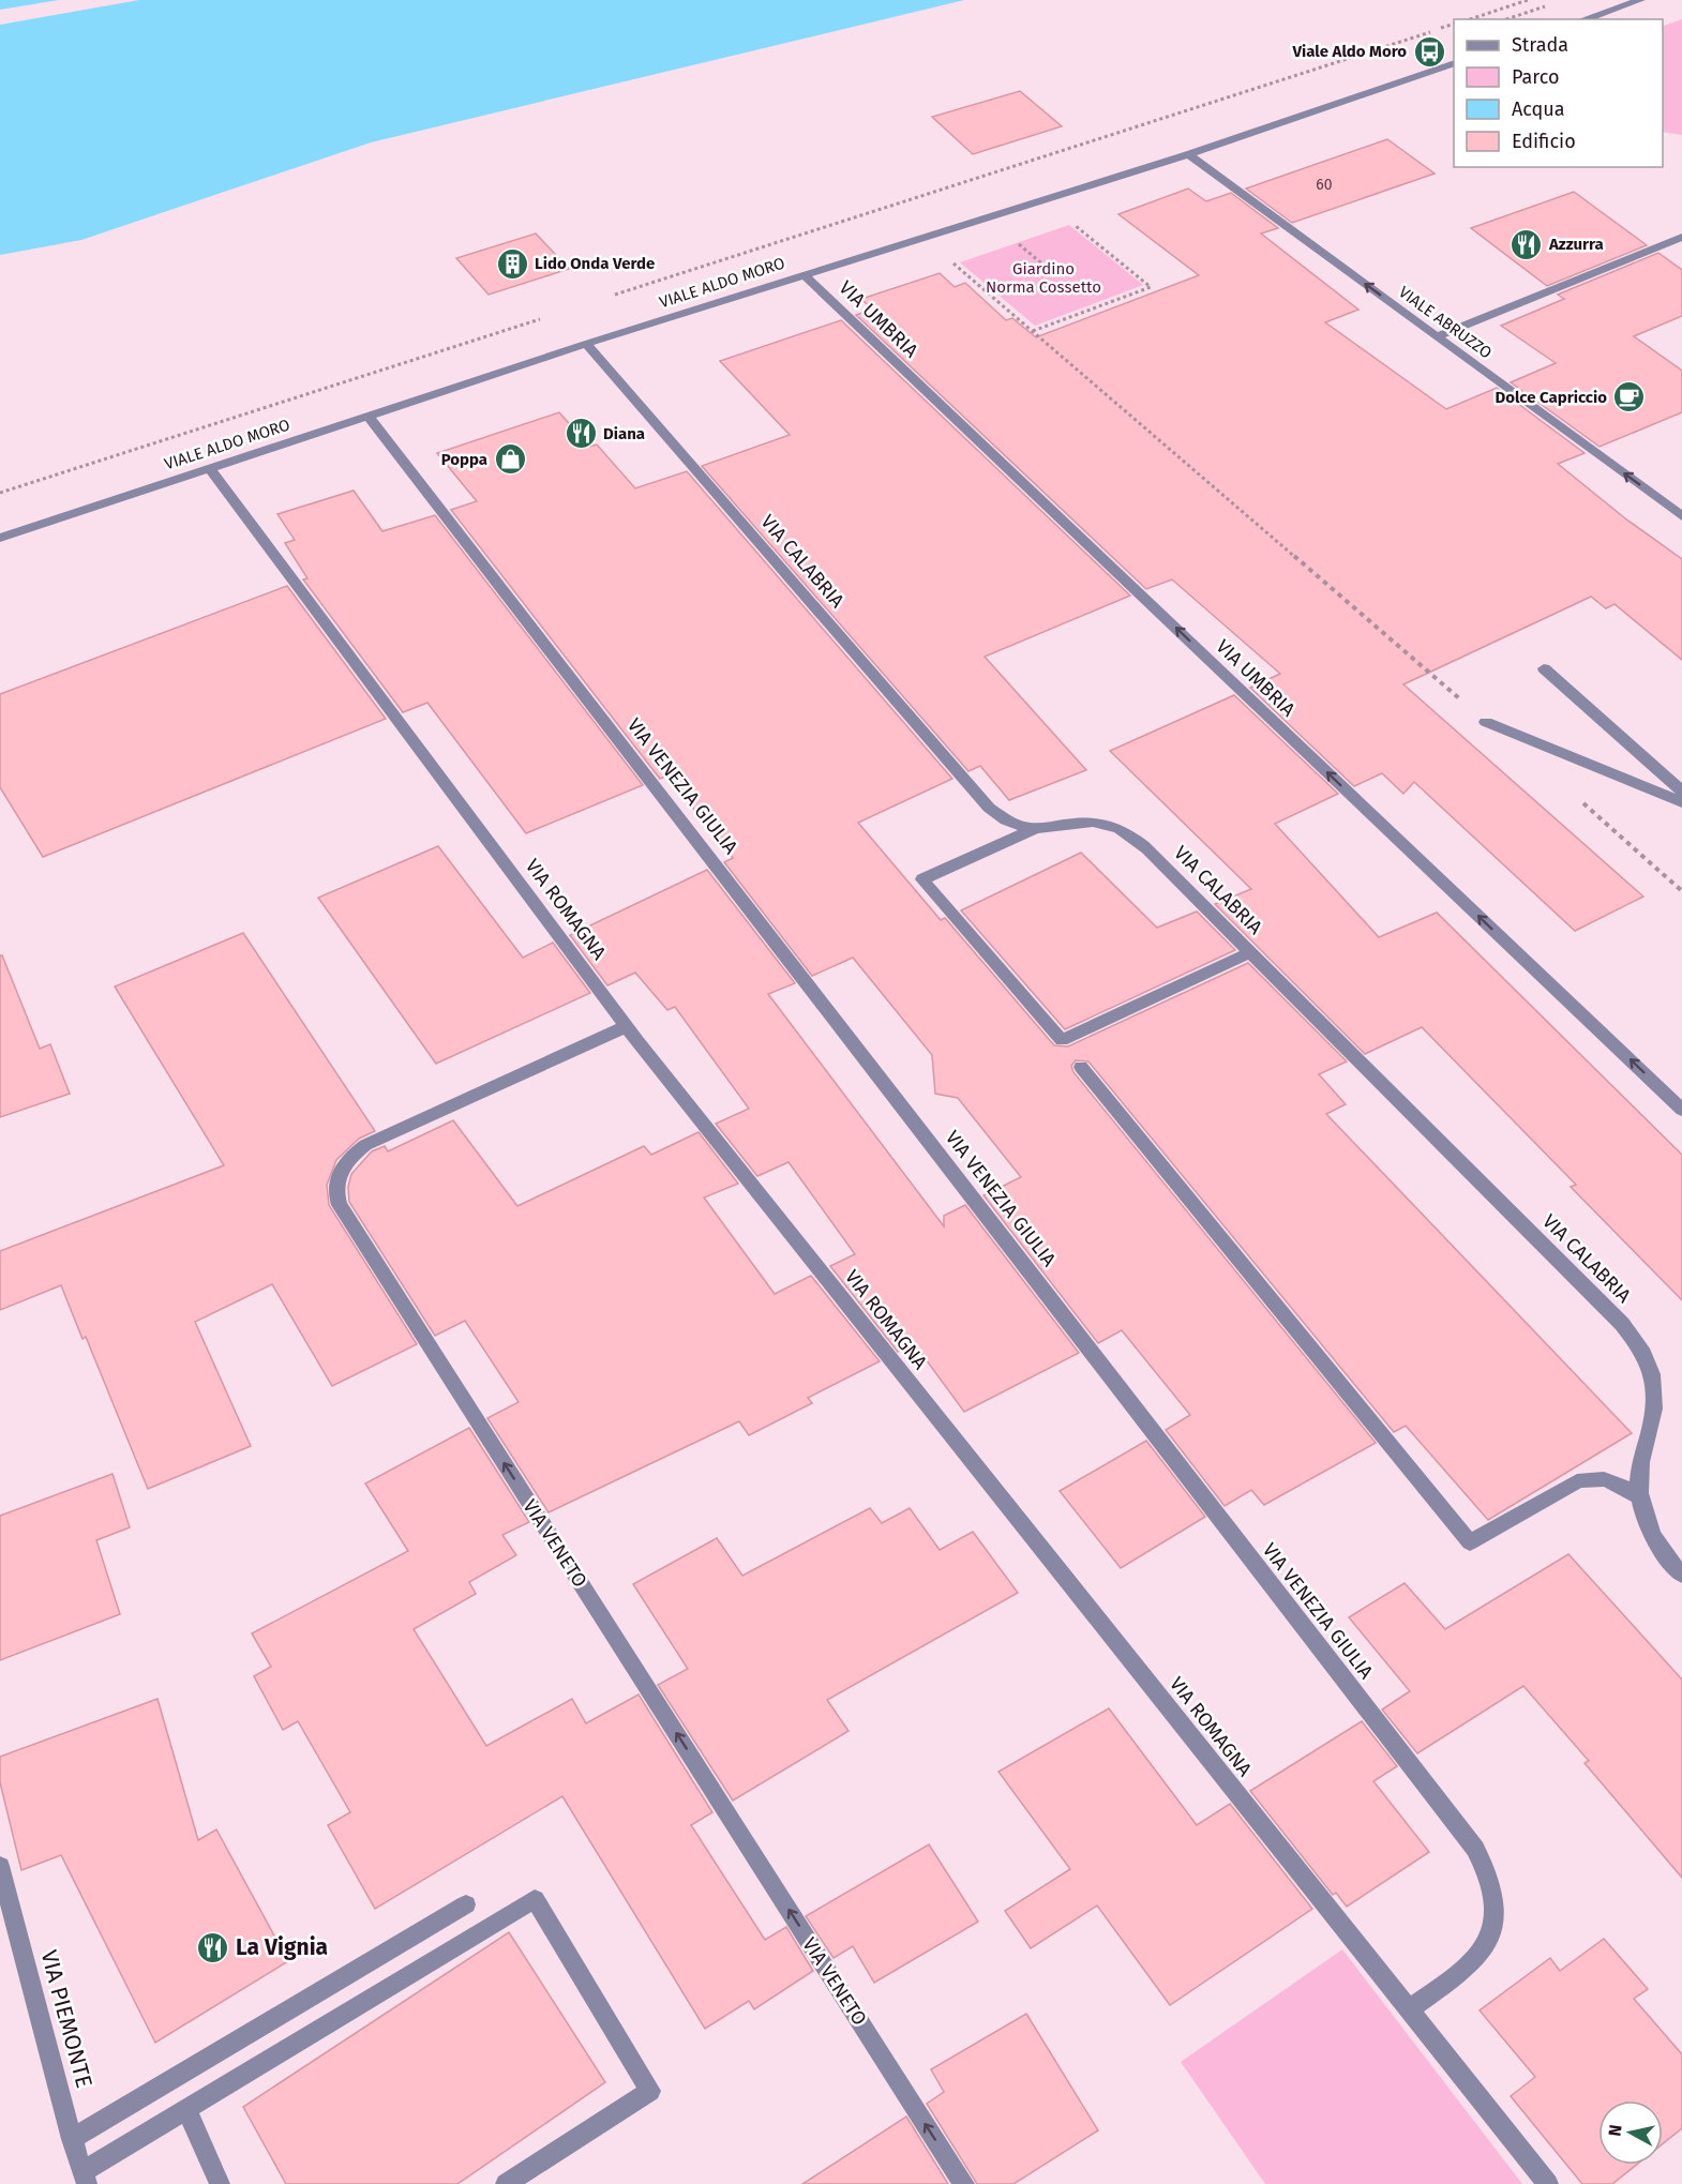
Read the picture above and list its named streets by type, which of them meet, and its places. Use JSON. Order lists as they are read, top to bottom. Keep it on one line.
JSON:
{"streets":{"street":["VIALE ALDO MORO","VIA UMBRIA","VIALE ABRUZZO","VIA CALABRIA","VIA VENEZIA GIULIA","VIA ROMAGNA","VIA VENETO","VIA PIEMONTE"]},"crossings":[["VIALE ALDO MORO","VIA UMBRIA"],["VIALE ALDO MORO","VIALE ABRUZZO"],["VIALE ALDO MORO","VIA CALABRIA"],["VIALE ALDO MORO","VIA VENEZIA GIULIA"],["VIALE ALDO MORO","VIA ROMAGNA"],["VIA VENEZIA GIULIA","VIA ROMAGNA"],["VIA ROMAGNA","VIA VENETO"]],"one_way":["VIA UMBRIA","VIALE ABRUZZO"],"parks":["Giardino Norma Cossetto"],"places":{"bus stop":["Viale Aldo Moro"],"restaurant":["Azzurra","Diana","La Vignia"],"building":["Lido Onda Verde"],"cafe":["Dolce Capriccio"],"shop":["Poppa"]},"house_numbers":["60"],"legend":["Strada","Parco","Acqua","Edificio"],"north":"left"}
